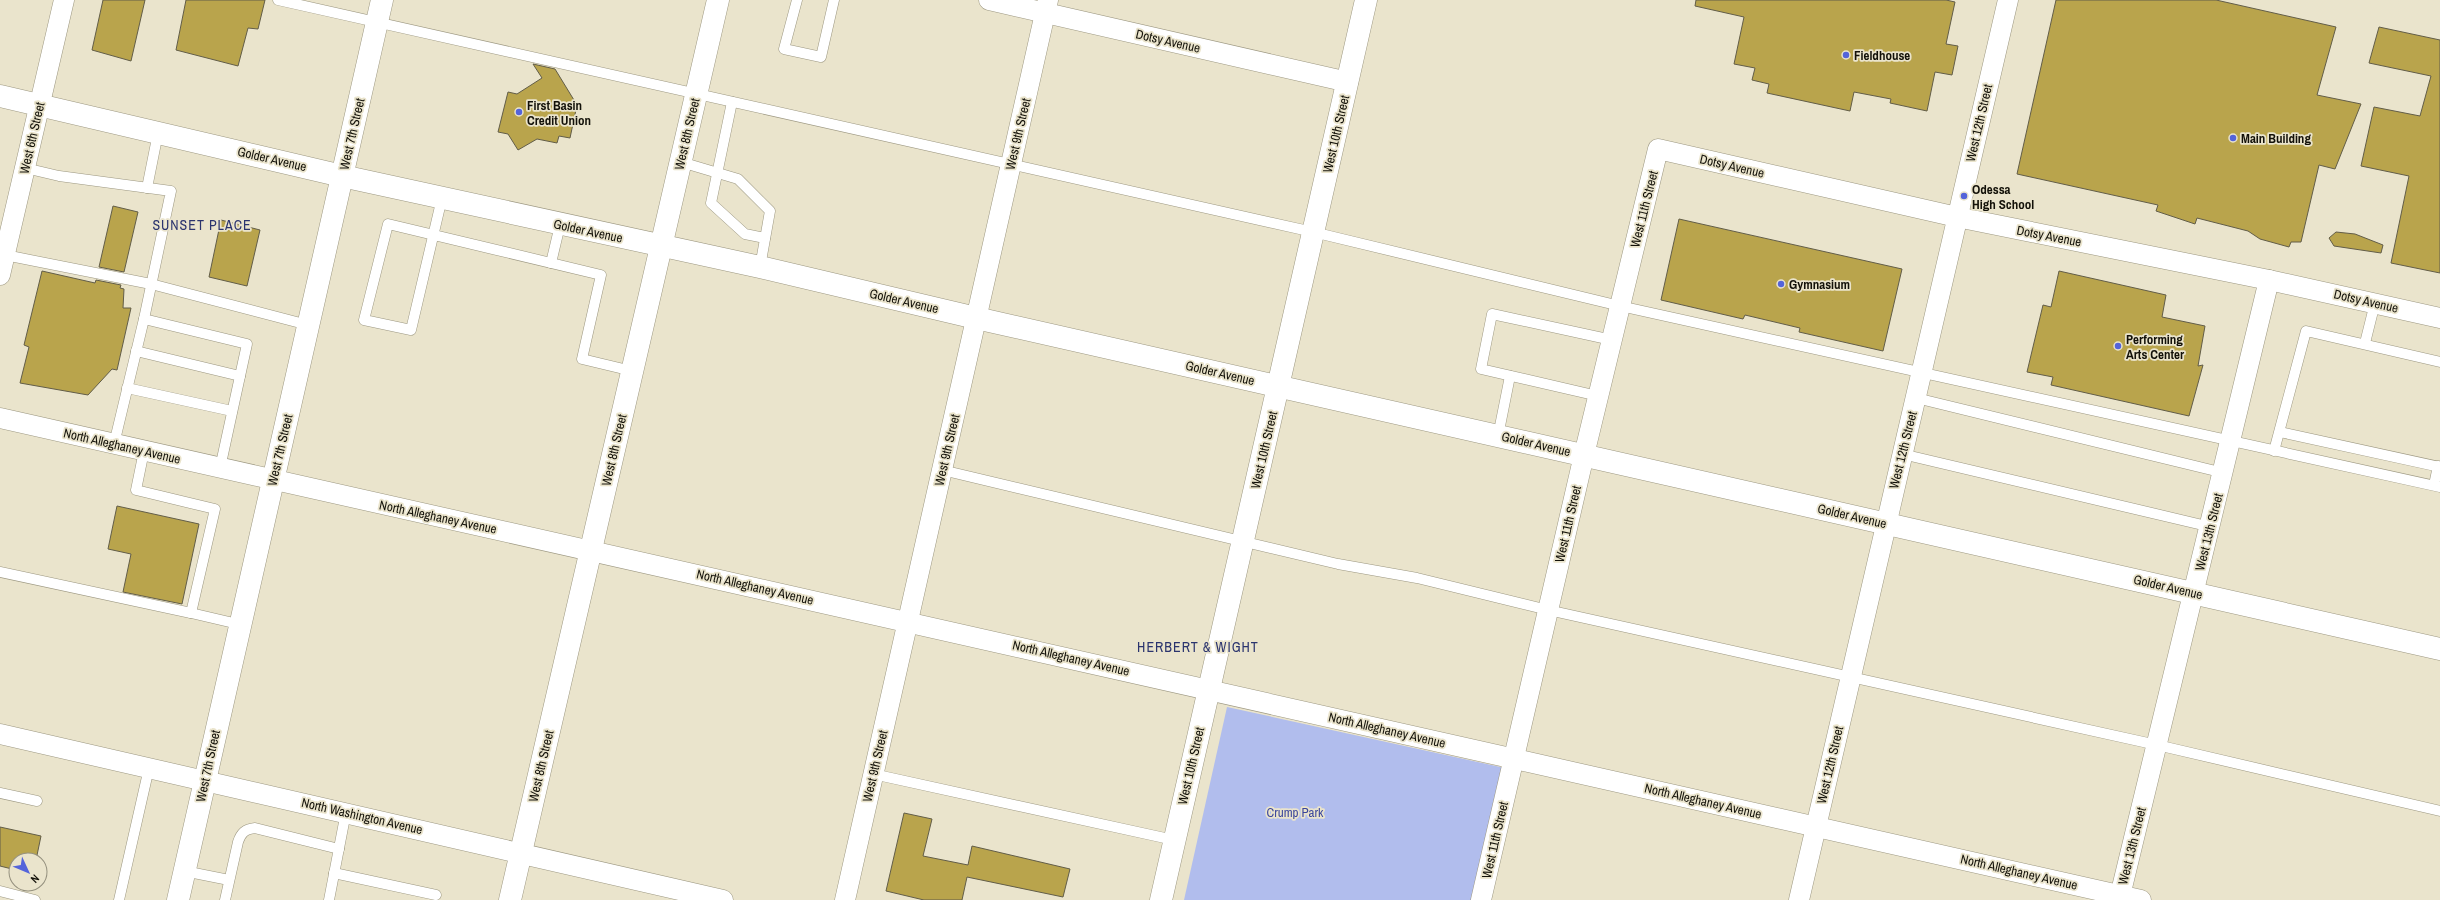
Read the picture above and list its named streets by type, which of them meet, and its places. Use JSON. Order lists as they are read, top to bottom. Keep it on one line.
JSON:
{"streets":{"main road":["West 7th Street","West 8th Street","West 10th Street","Golder Avenue"],"street":["Dotsy Avenue","West 12th Street","West 9th Street","West 6th Street","West 11th Street","North Alleghaney Avenue","West 13th Street","North Washington Avenue"]},"crossings":[["Dotsy Avenue","West 12th Street"],["Dotsy Avenue","West 9th Street"],["Dotsy Avenue","West 10th Street"],["Dotsy Avenue","West 11th Street"],["Dotsy Avenue","West 13th Street"],["West 12th Street","Golder Avenue"],["West 12th Street","North Alleghaney Avenue"],["West 7th Street","Golder Avenue"],["West 7th Street","North Alleghaney Avenue"],["West 7th Street","North Washington Avenue"],["West 8th Street","Golder Avenue"],["West 8th Street","North Alleghaney Avenue"],["West 8th Street","North Washington Avenue"],["West 9th Street","Golder Avenue"],["West 9th Street","North Alleghaney Avenue"],["West 10th Street","Golder Avenue"],["West 10th Street","North Alleghaney Avenue"],["West 6th Street","Golder Avenue"],["Golder Avenue","West 11th Street"],["Golder Avenue","West 13th Street"],["West 11th Street","North Alleghaney Avenue"],["North Alleghaney Avenue","West 13th Street"]],"districts":["SUNSET PLACE","HERBERT & WIGHT"],"parks":["Crump Park"],"places":["Fieldhouse","First Basin Credit Union","Main Building","Odessa High School","Gymnasium","Performing Arts Center"],"north":"bottom right"}
